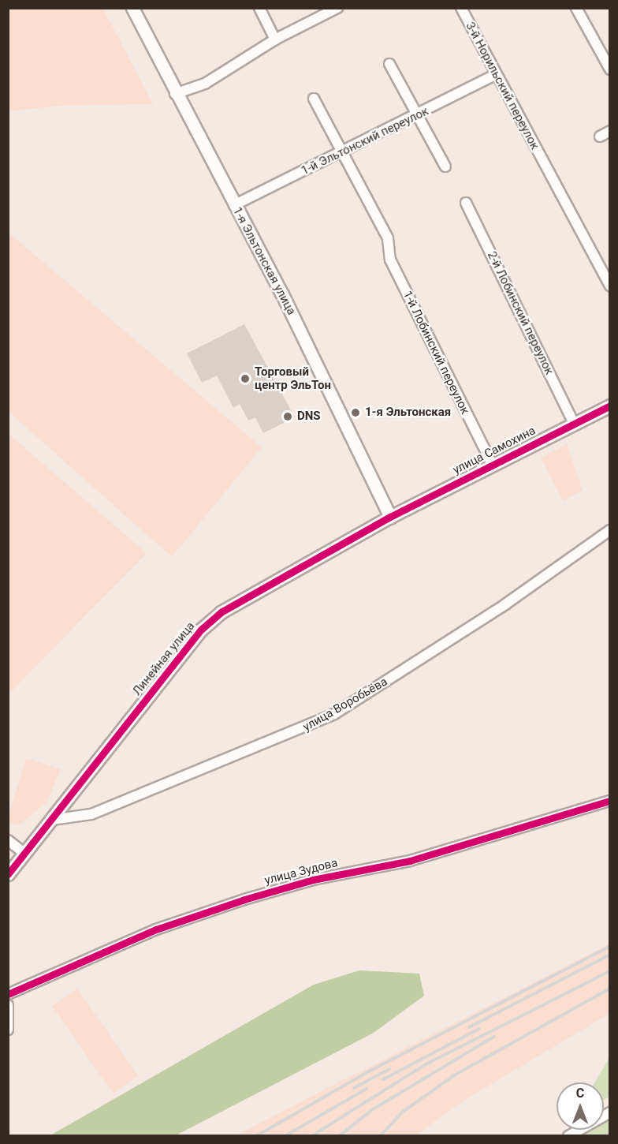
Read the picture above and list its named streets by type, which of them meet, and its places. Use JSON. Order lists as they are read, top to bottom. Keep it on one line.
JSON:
{"streets":{"street":["3-й Норильский переулок","1-й Эльтонский переулок","1-я Эльтонская улица","2-й Лобинский переулок","1-й Лобинский переулок","улица Самохина","Линейная улица","улица Воробьёва","улица Зудова"]},"crossings":[["3-й Норильский переулок","1-й Эльтонский переулок"],["1-й Эльтонский переулок","1-я Эльтонская улица"],["1-й Эльтонский переулок","1-й Лобинский переулок"],["1-я Эльтонская улица","улица Самохина"],["1-я Эльтонская улица","Линейная улица"],["2-й Лобинский переулок","улица Самохина"],["1-й Лобинский переулок","улица Самохина"],["улица Самохина","Линейная улица"],["Линейная улица","улица Воробьёва"]],"places":["Торговый центр ЭльТон","1-я Эльтонская","DNS"],"north":"top"}
